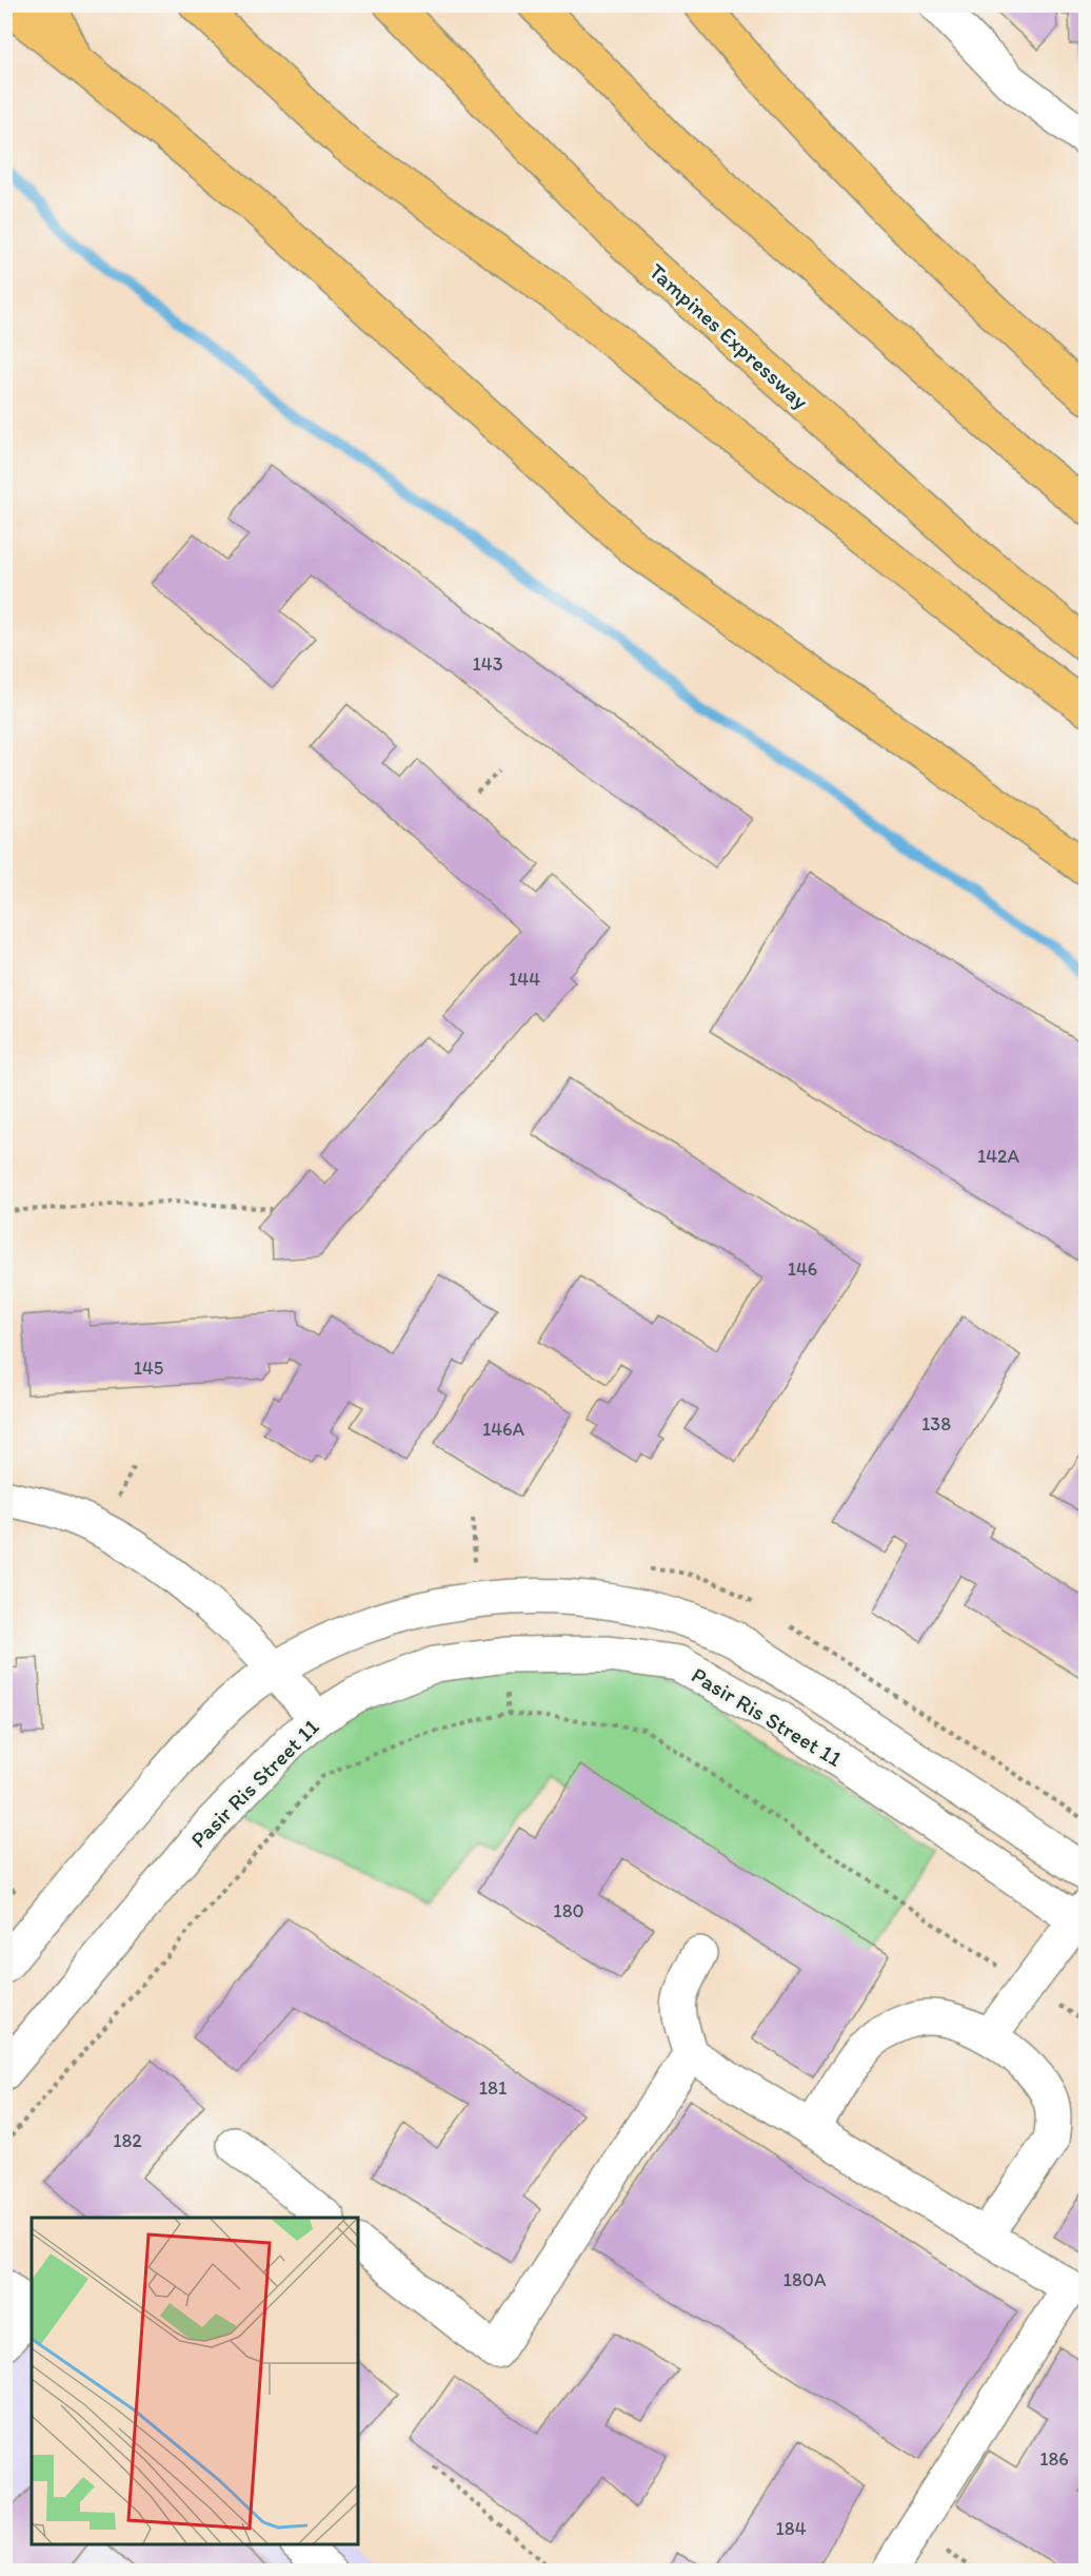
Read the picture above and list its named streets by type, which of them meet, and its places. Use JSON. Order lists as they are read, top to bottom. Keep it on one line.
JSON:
{"streets":{"highway":["Tampines Expressway"],"street":["Pasir Ris Street 11"]},"house_numbers":["143","144","142A","146","145","138","146A","180","181","182","180A","186","184"]}
